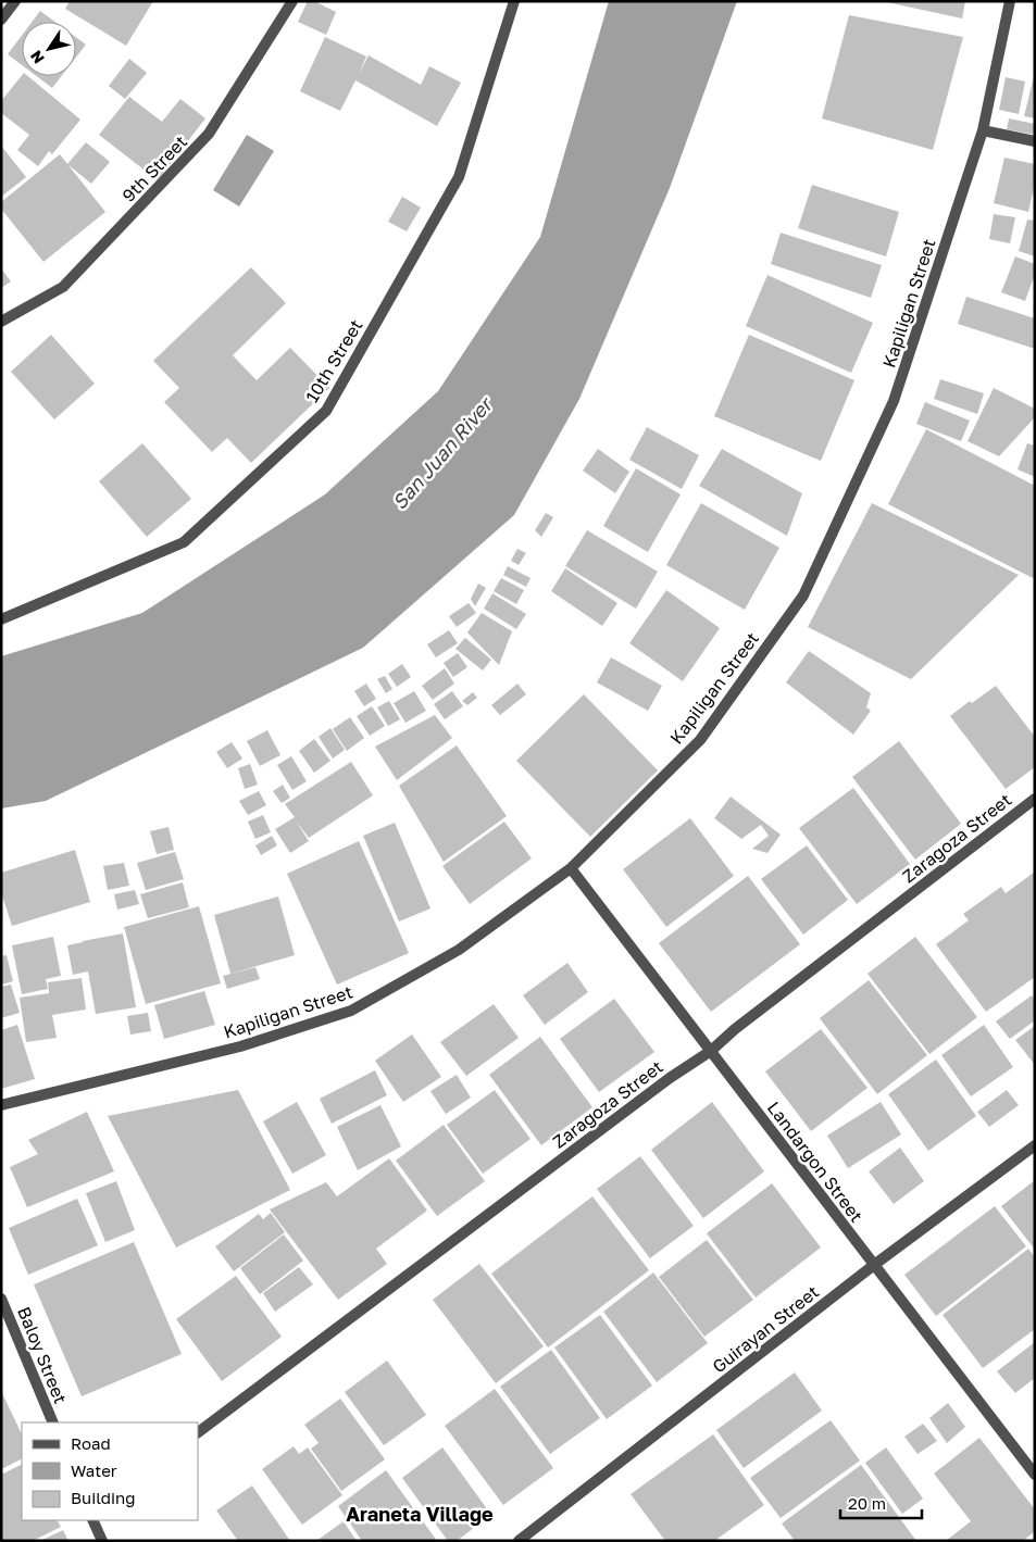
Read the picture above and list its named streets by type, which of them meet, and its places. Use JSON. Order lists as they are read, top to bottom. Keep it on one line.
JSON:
{"streets":{"street":["9th Street","Kapiligan Street","10th Street","Zaragoza Street","Landargon Street","Guirayan Street","Baloy Street"]},"crossings":[["Kapiligan Street","Landargon Street"],["Zaragoza Street","Landargon Street"],["Landargon Street","Guirayan Street"]],"districts":["Araneta Village"],"water":["San Juan River"],"legend":["Road","Water","Building"],"scale_bar":"20 m","north":"bottom left"}
